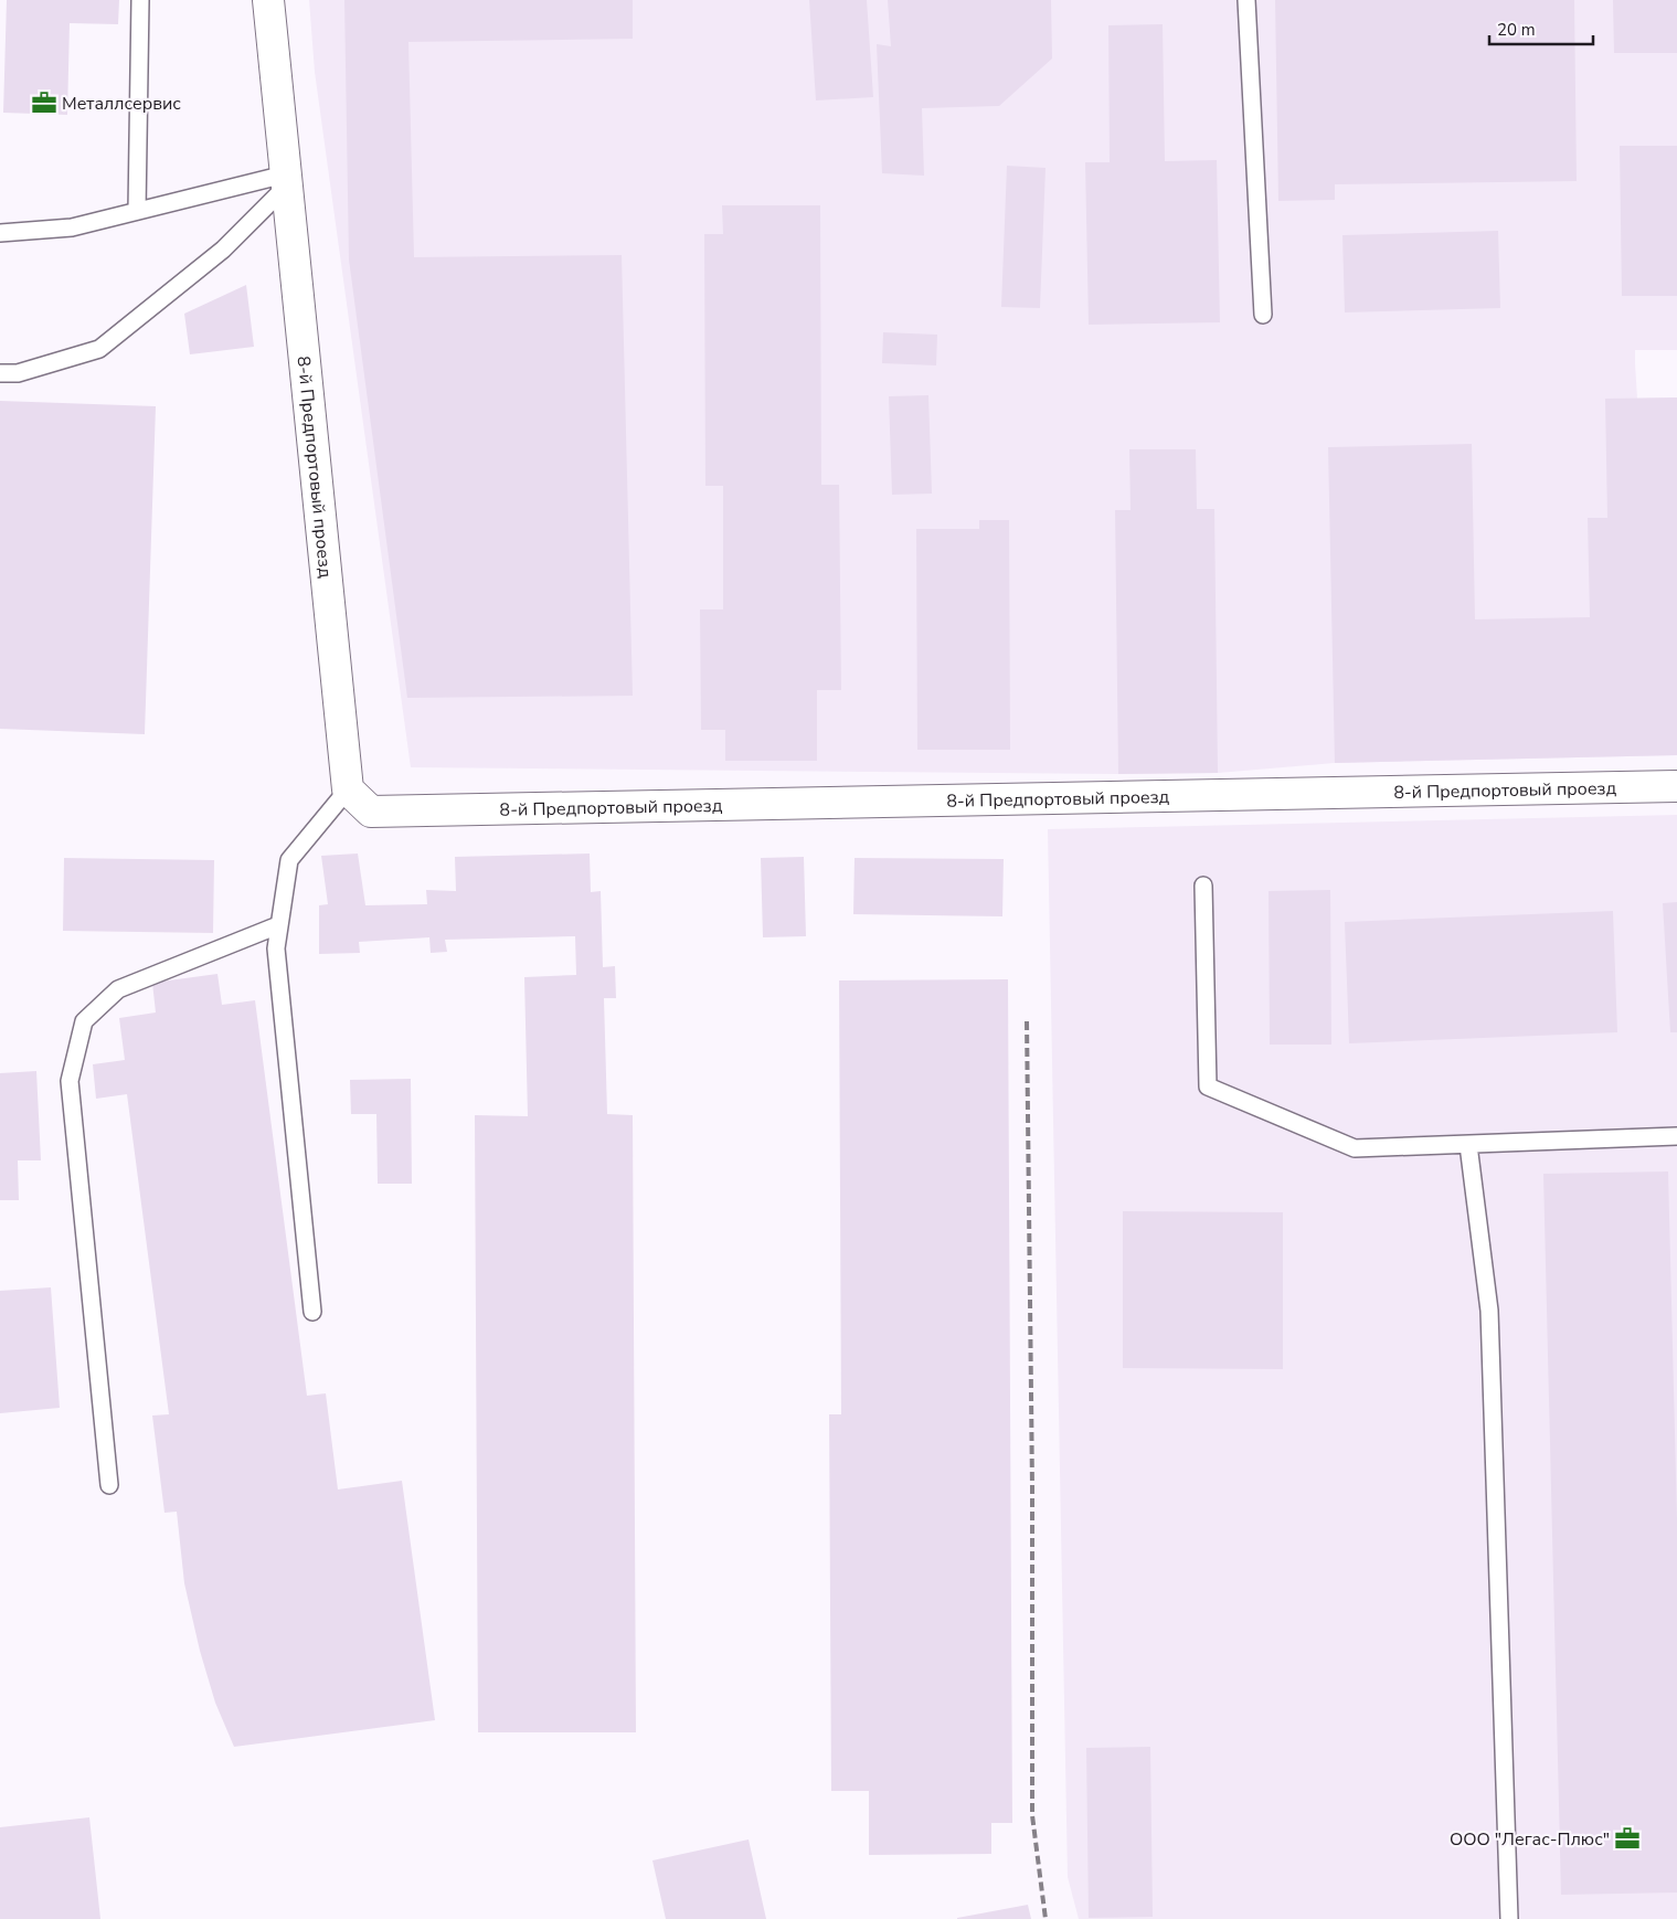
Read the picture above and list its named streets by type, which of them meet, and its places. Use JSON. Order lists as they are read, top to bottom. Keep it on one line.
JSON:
{"streets":{"street":["8-й Предпортовый проезд"]},"places":{"office":["Металлсервис","OOO \"Легас-Плюс\""]},"scale_bar":"20 m"}
